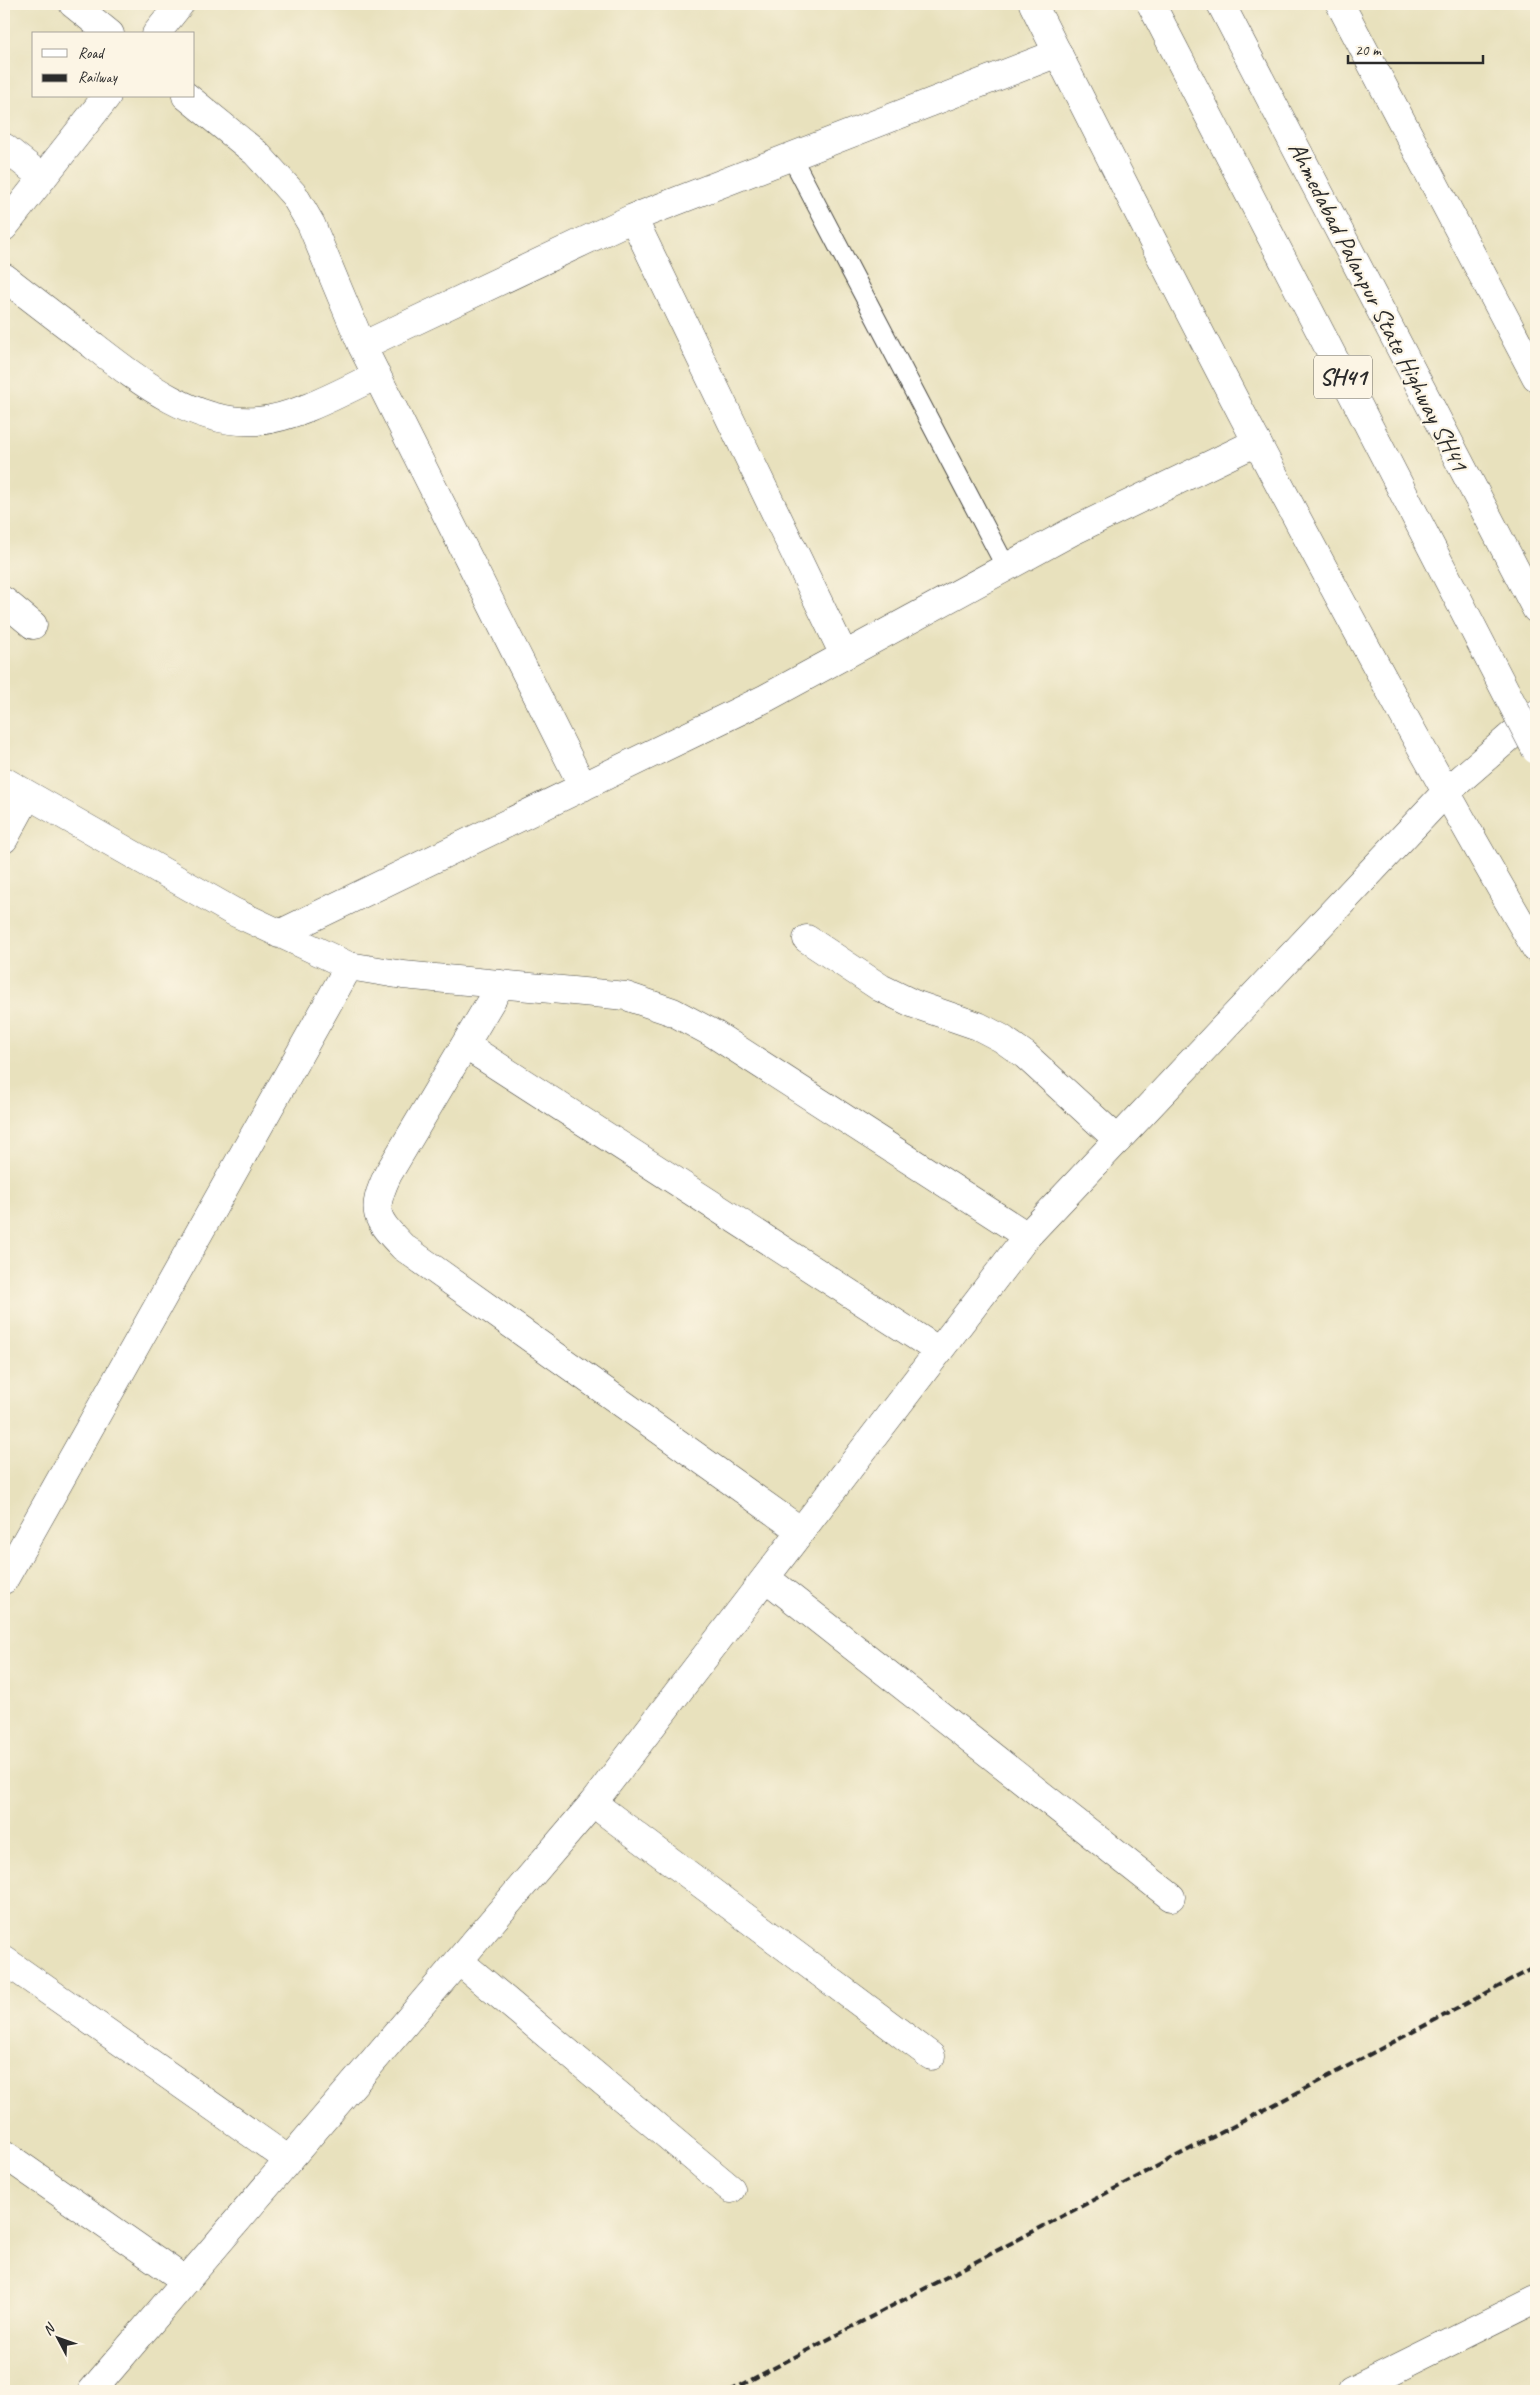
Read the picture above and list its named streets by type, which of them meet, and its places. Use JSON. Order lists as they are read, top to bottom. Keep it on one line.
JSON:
{"streets":{"street":["Ahmedabad Palanpur State Highway SH41","SH41"]},"legend":["Road","Railway"],"scale_bar":"20 m","north":"top left"}
